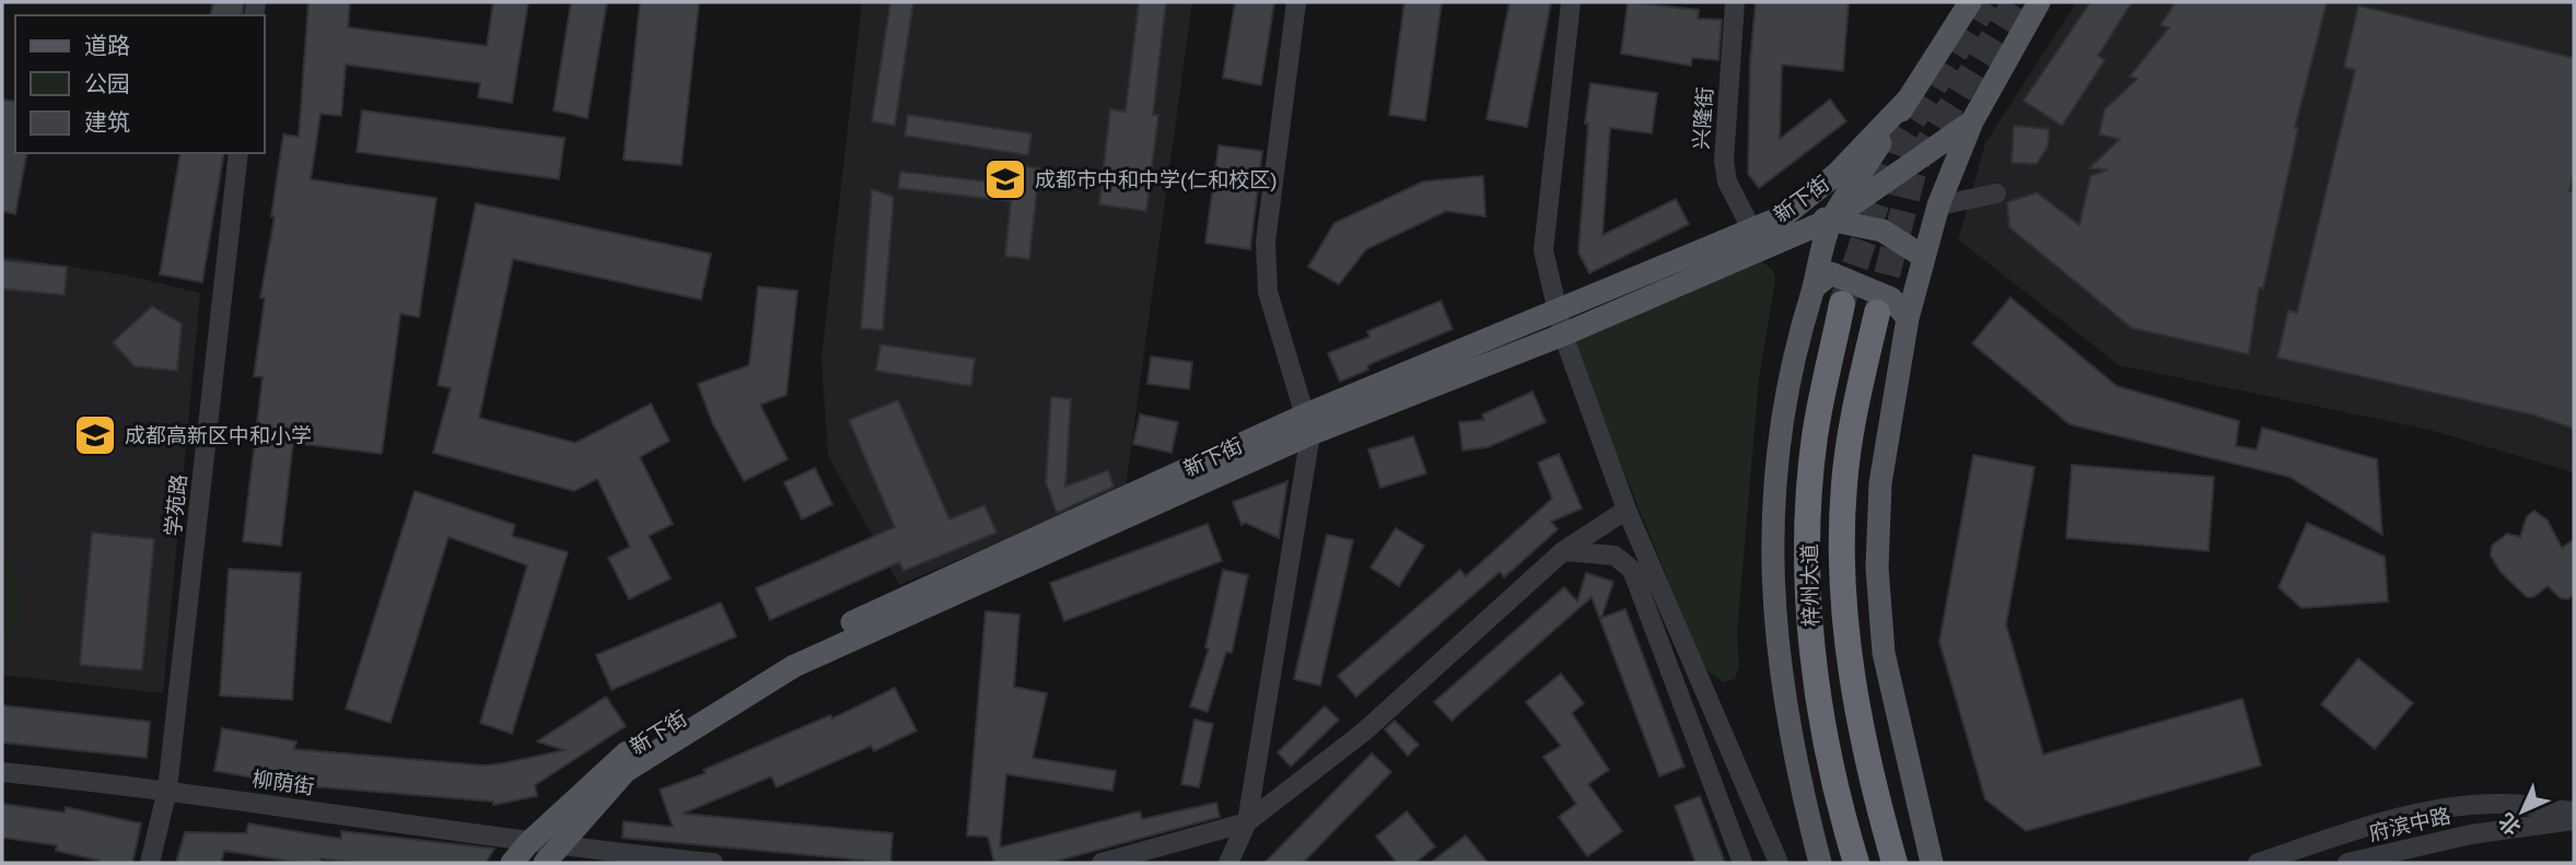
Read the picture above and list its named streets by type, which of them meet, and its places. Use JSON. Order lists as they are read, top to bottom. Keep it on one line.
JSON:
{"streets":{"highway":["梓州大道"],"main road":["新下街"],"street":["兴隆街","学苑路","柳荫街","府滨中路"]},"crossings":[["兴隆街","新下街"],["新下街","柳荫街"],["学苑路","柳荫街"]],"places":{"school or university":["成都市中和中学(仁和校区)","成都高新区中和小学"]},"legend":["道路","公园","建筑"],"north":"bottom left"}
